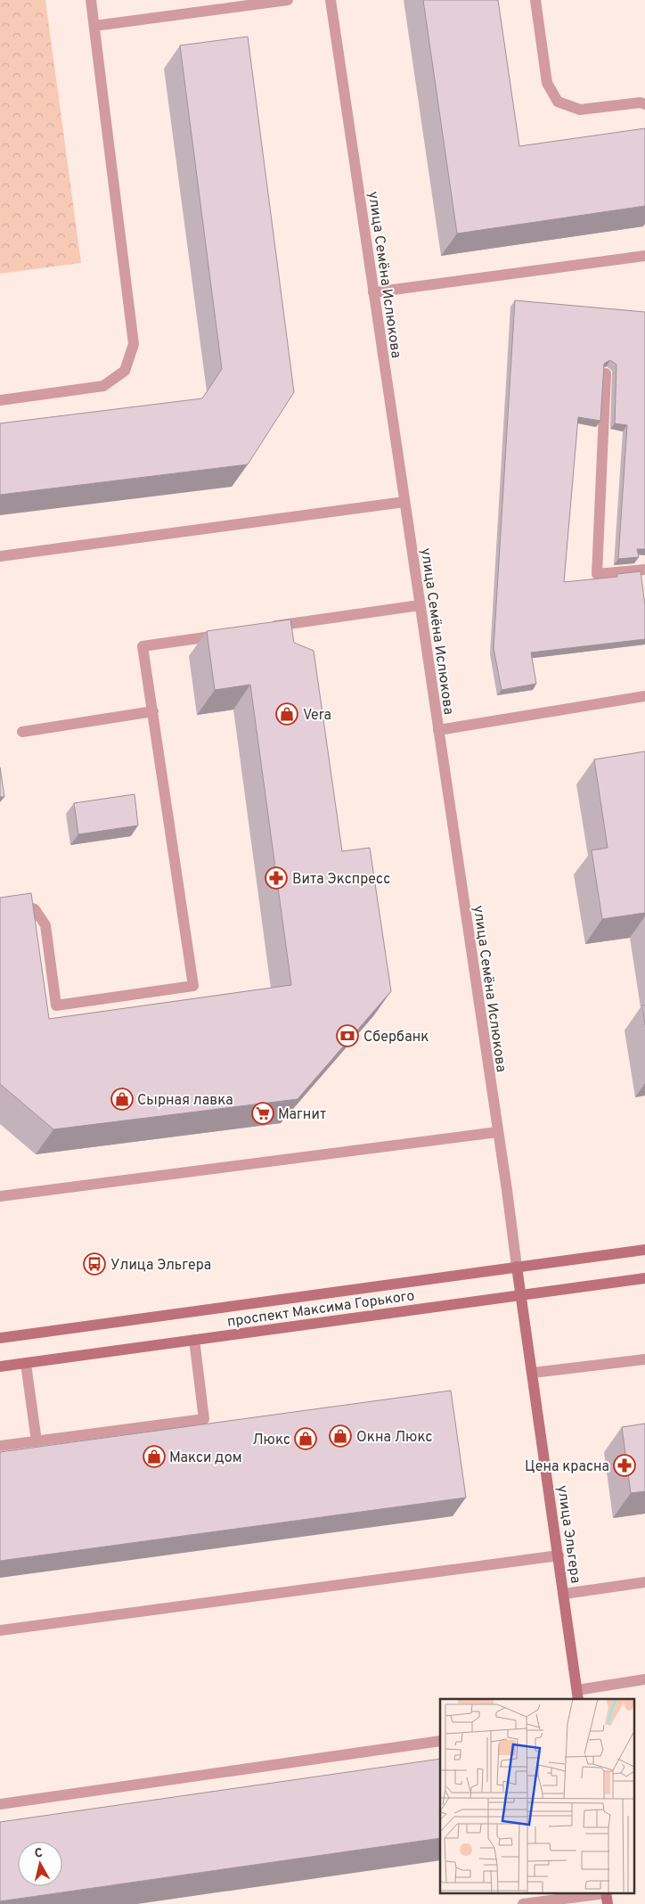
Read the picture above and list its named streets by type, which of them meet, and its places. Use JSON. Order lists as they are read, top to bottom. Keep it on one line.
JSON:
{"streets":{"main road":["проспект Максима Горького","улица Эльгера"],"street":["улица Семёна Ислюкова"]},"crossings":[["улица Семёна Ислюкова","проспект Максима Горького"],["улица Семёна Ислюкова","улица Эльгера"],["проспект Максима Горького","улица Эльгера"]],"places":{"shop":["Vera","Сырная лавка","Окна Люкс","Люкс","Макси дом"],"pharmacy":["Вита Экспресс","Цена красна"],"bank":["Сбербанк"],"supermarket":["Магнит"],"bus stop":["Улица Эльгера"]},"north":"top"}
